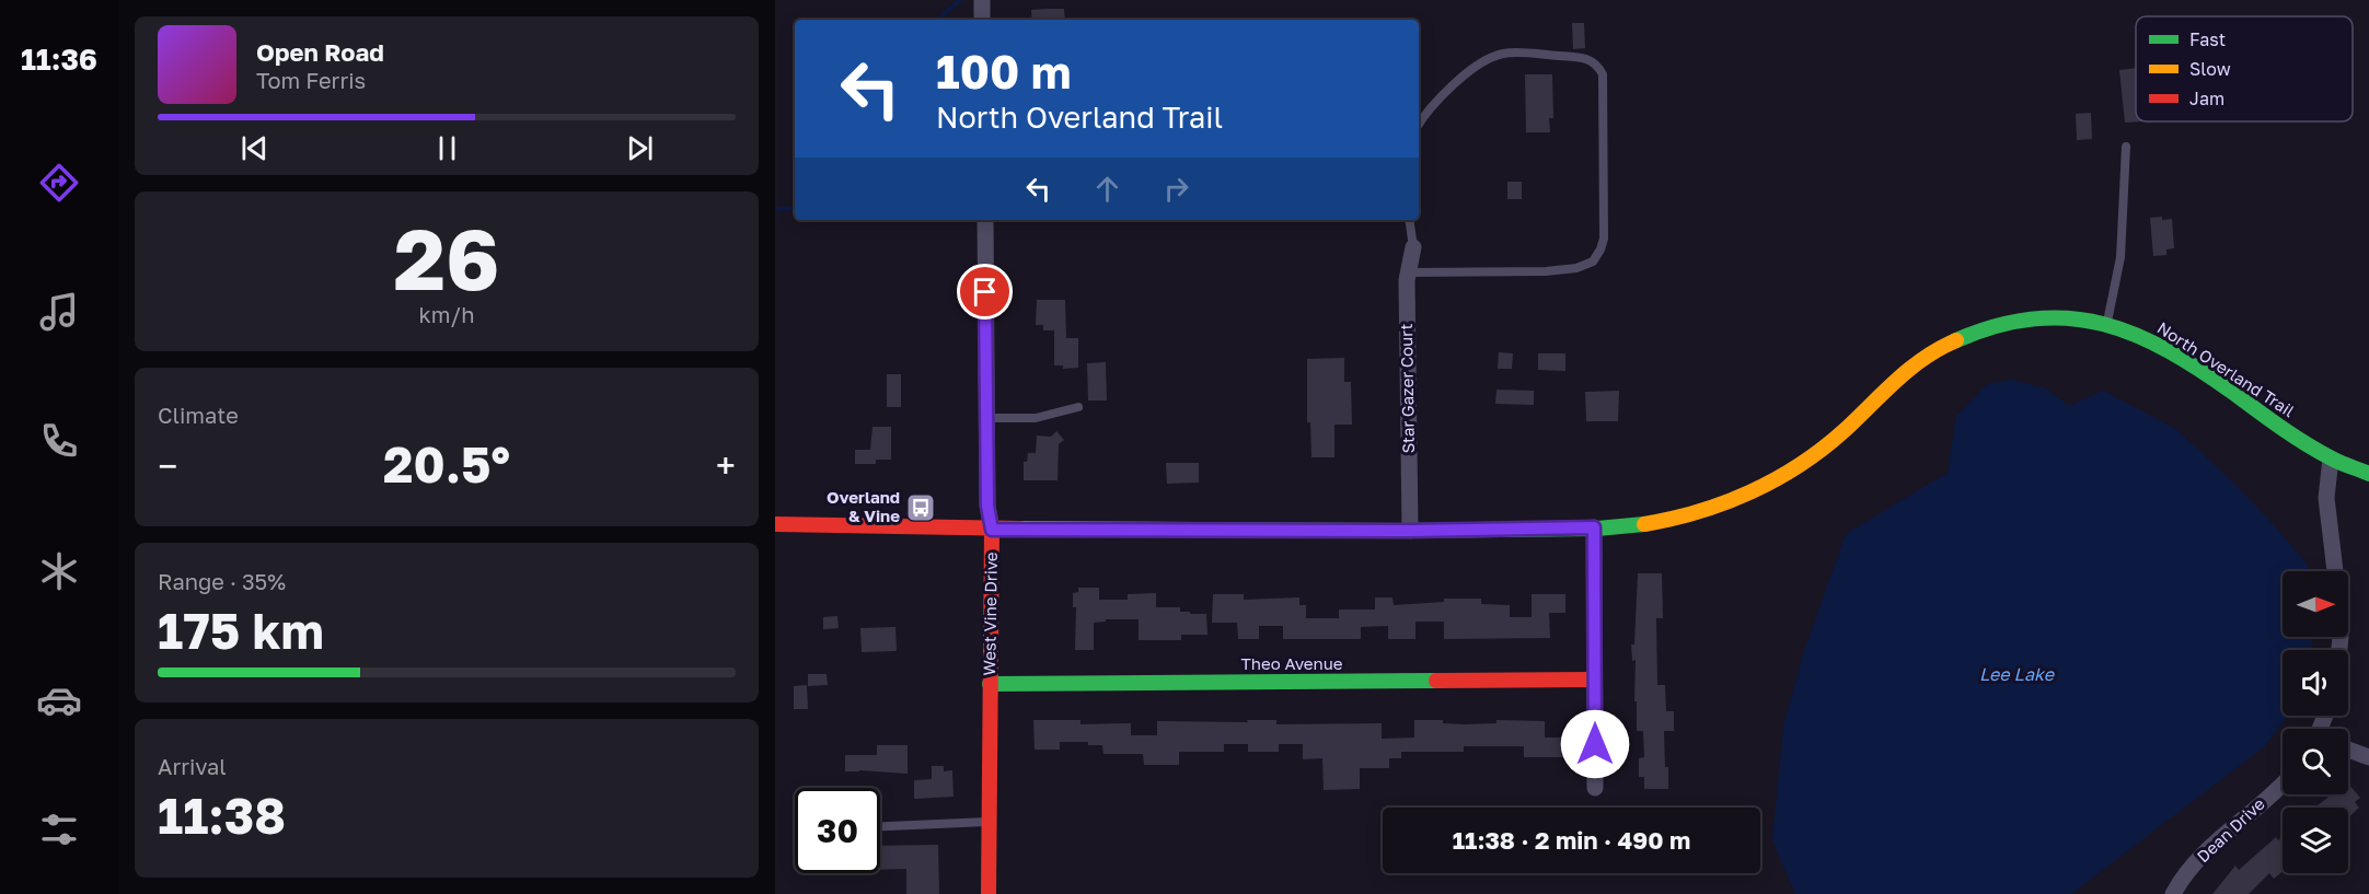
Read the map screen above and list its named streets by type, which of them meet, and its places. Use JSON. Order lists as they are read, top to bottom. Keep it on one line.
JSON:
{"streets":{"main road":["North Overland Trail","West Vine Drive","Theo Avenue"],"street":["Star Gazer Court","Dean Drive"]},"crossings":[["North Overland Trail","Star Gazer Court"],["North Overland Trail","West Vine Drive"],["West Vine Drive","Theo Avenue"]],"water":["Lee Lake"],"places":{"bus stop":["Overland & Vine"]},"legend":["Fast","Slow","Jam"],"north":"right","page":{"tabs":"11:36","turn":["100 m","North Overland Trail"],"song":["Open Road","Tom Ferris"],"tile":[["26","km/h"],"Climate",["Range · 35%","175 km"],["Arrival","11:38"]],"heat":["−","20.5°","+"],"limit":"30","trip":"11:38 · 2 min · 490 m"}}
